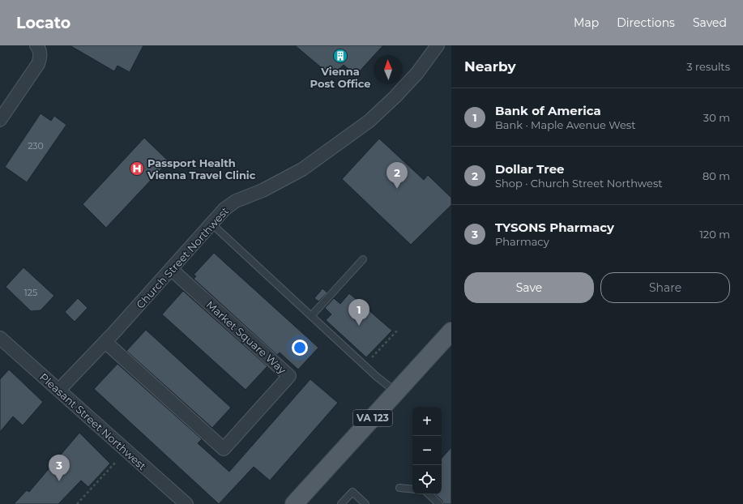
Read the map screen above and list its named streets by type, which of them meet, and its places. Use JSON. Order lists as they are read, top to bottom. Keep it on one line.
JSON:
{"streets":{"main road":["VA 123"],"street":["Church Street Northwest","Market Square Way","Pleasant Street Northwest"]},"crossings":[["Church Street Northwest","Market Square Way"],["Church Street Northwest","Pleasant Street Northwest"]],"places":{"building":["Vienna Post Office"],"hospital":["Passport Health Vienna Travel Clinic"]},"house_numbers":["230","125"],"north":"top","page":{"header":"Locato","nav":["Map","Directions","Saved"],"heading":["Nearby","3 results"],"list":[{"mark":"1","name":"Bank of America","note":"Bank · Maple Avenue West","value":"30 m"},{"mark":"2","name":"Dollar Tree","note":"Shop · Church Street Northwest","value":"80 m"},{"mark":"3","name":"TYSONS Pharmacy","note":"Pharmacy","value":"120 m"}],"pins":["2","1","3"],"buttons":["Save","Share"],"map_buttons":["+","−"]}}
